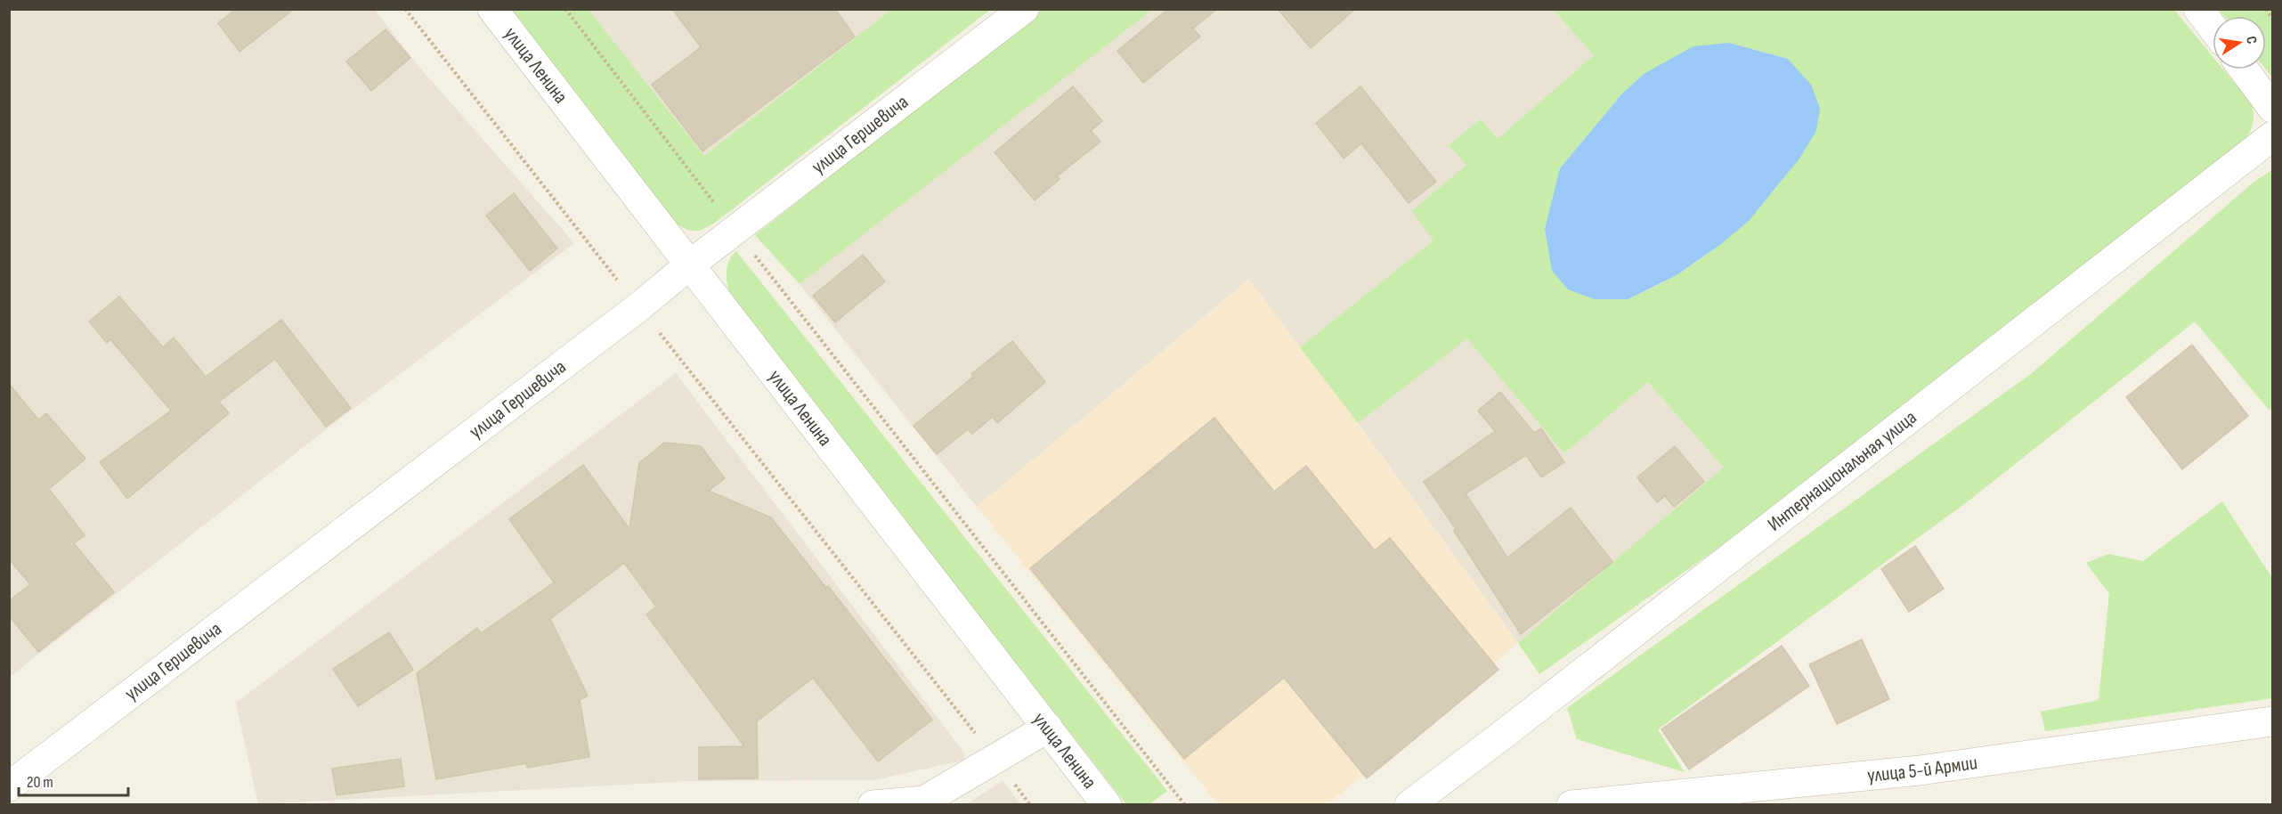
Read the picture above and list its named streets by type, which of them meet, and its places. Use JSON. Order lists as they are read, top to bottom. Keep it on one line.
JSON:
{"streets":{"street":["улица Ленина","улица Гершевича","Интернациональная улица","улица 5-й Армии"]},"crossings":[["улица Ленина","улица Гершевича"]],"scale_bar":"20 m","north":"right"}
